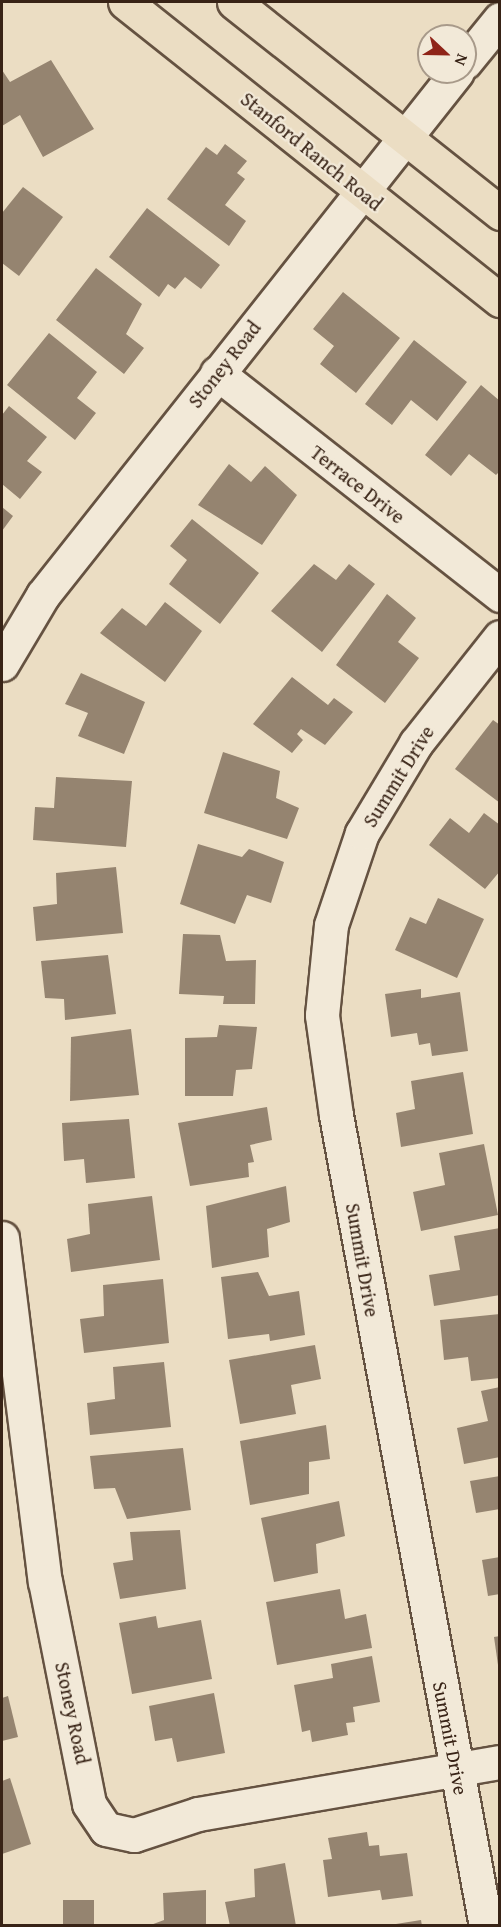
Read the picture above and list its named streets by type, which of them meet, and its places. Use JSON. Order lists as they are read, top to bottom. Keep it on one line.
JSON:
{"streets":{"main road":["Stanford Ranch Road"],"street":["Stoney Road","Terrace Drive","Summit Drive"]},"crossings":[["Stanford Ranch Road","Stoney Road"],["Stoney Road","Terrace Drive"],["Stoney Road","Summit Drive"]],"north":"right"}
